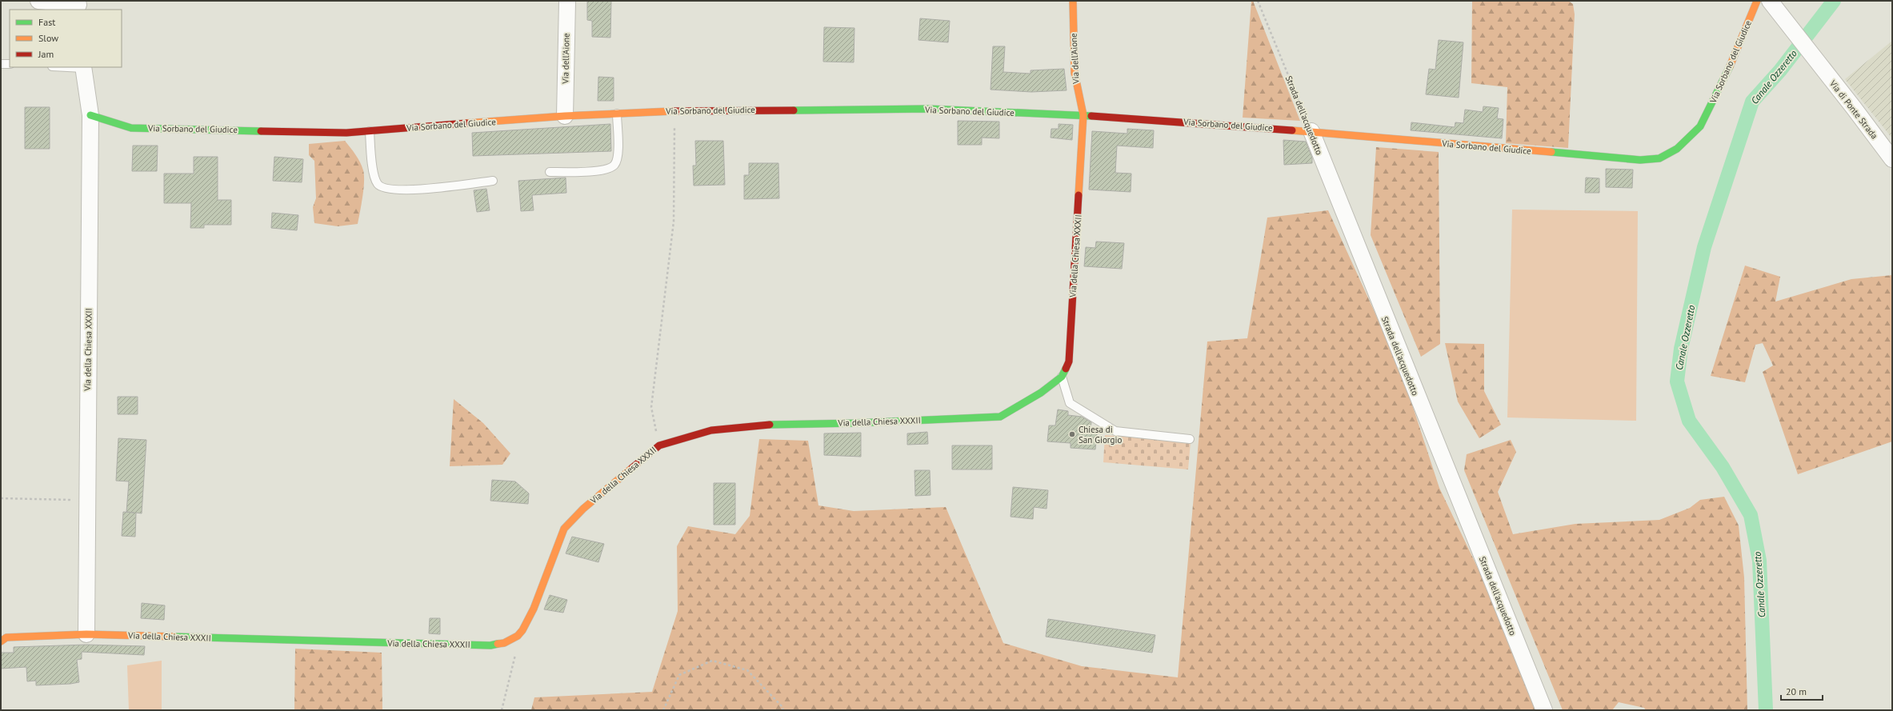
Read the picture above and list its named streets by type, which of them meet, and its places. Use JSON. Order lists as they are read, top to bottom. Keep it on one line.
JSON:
{"streets":{"street":["Via dell'Aione","Via Sorbano del Giudice","Via di Ponte Strada","Strada dell'acquedotto","Via della Chiesa XXXII"]},"crossings":[["Via dell'Aione","Via Sorbano del Giudice"],["Via dell'Aione","Via della Chiesa XXXII"],["Via Sorbano del Giudice","Strada dell'acquedotto"],["Via Sorbano del Giudice","Via della Chiesa XXXII"]],"water":["Canale Ozzeretto"],"places":["Chiesa di San Giorgio"],"legend":["Fast","Slow","Jam"],"scale_bar":"20 m"}
